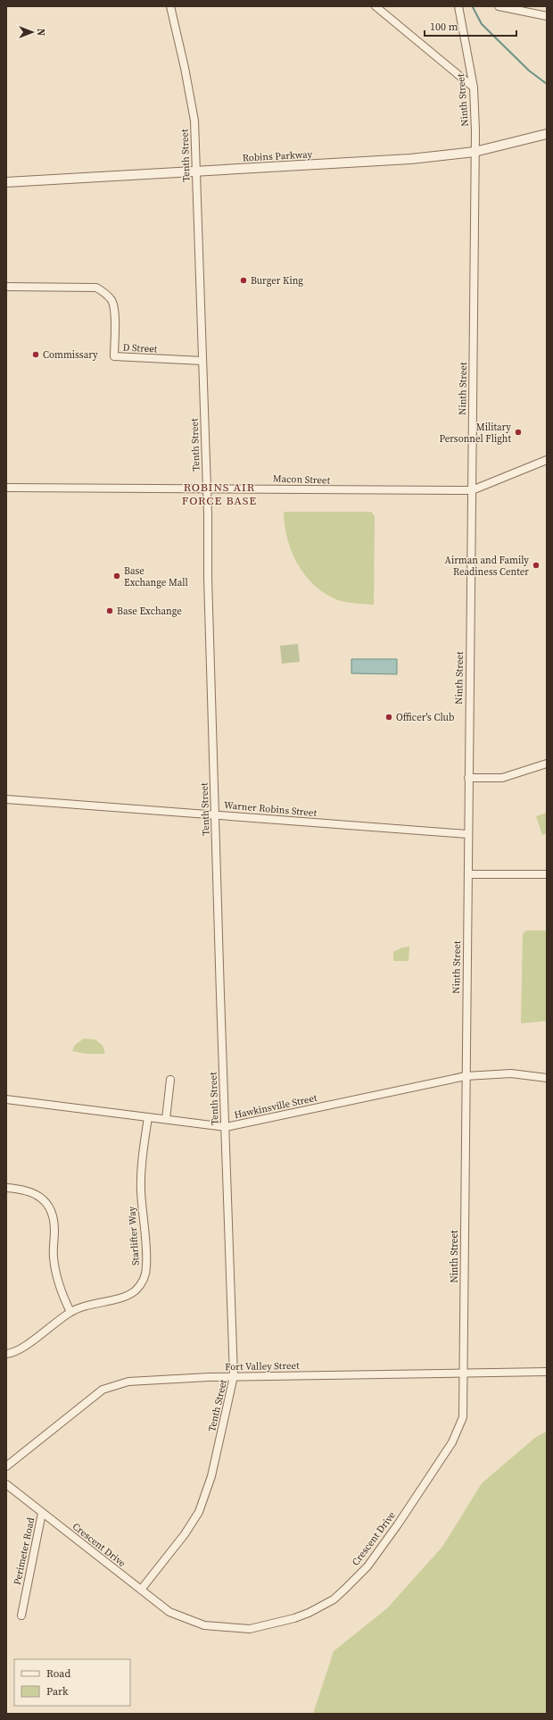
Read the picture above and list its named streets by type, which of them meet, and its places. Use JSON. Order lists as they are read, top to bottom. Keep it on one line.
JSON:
{"streets":{"street":["Ninth Street","Tenth Street","Robins Parkway","D Street","Macon Street","Warner Robins Street","Hawkinsville Street","Starlifter Way","Fort Valley Street","Crescent Drive","Perimeter Road"]},"crossings":[["Ninth Street","Robins Parkway"],["Ninth Street","Macon Street"],["Ninth Street","Warner Robins Street"],["Ninth Street","Hawkinsville Street"],["Ninth Street","Fort Valley Street"],["Ninth Street","Crescent Drive"],["Tenth Street","Robins Parkway"],["Tenth Street","D Street"],["Tenth Street","Macon Street"],["Tenth Street","Warner Robins Street"],["Tenth Street","Hawkinsville Street"],["Tenth Street","Fort Valley Street"],["Tenth Street","Crescent Drive"],["Hawkinsville Street","Starlifter Way"],["Fort Valley Street","Crescent Drive"],["Crescent Drive","Perimeter Road"]],"districts":["ROBINS AIR FORCE BASE"],"places":["Burger King","Commissary","Military Personnel Flight","Airman and Family Readiness Center","Base Exchange Mall","Base Exchange","Officer's Club"],"legend":["Road","Park"],"scale_bar":"100 m","north":"right"}
